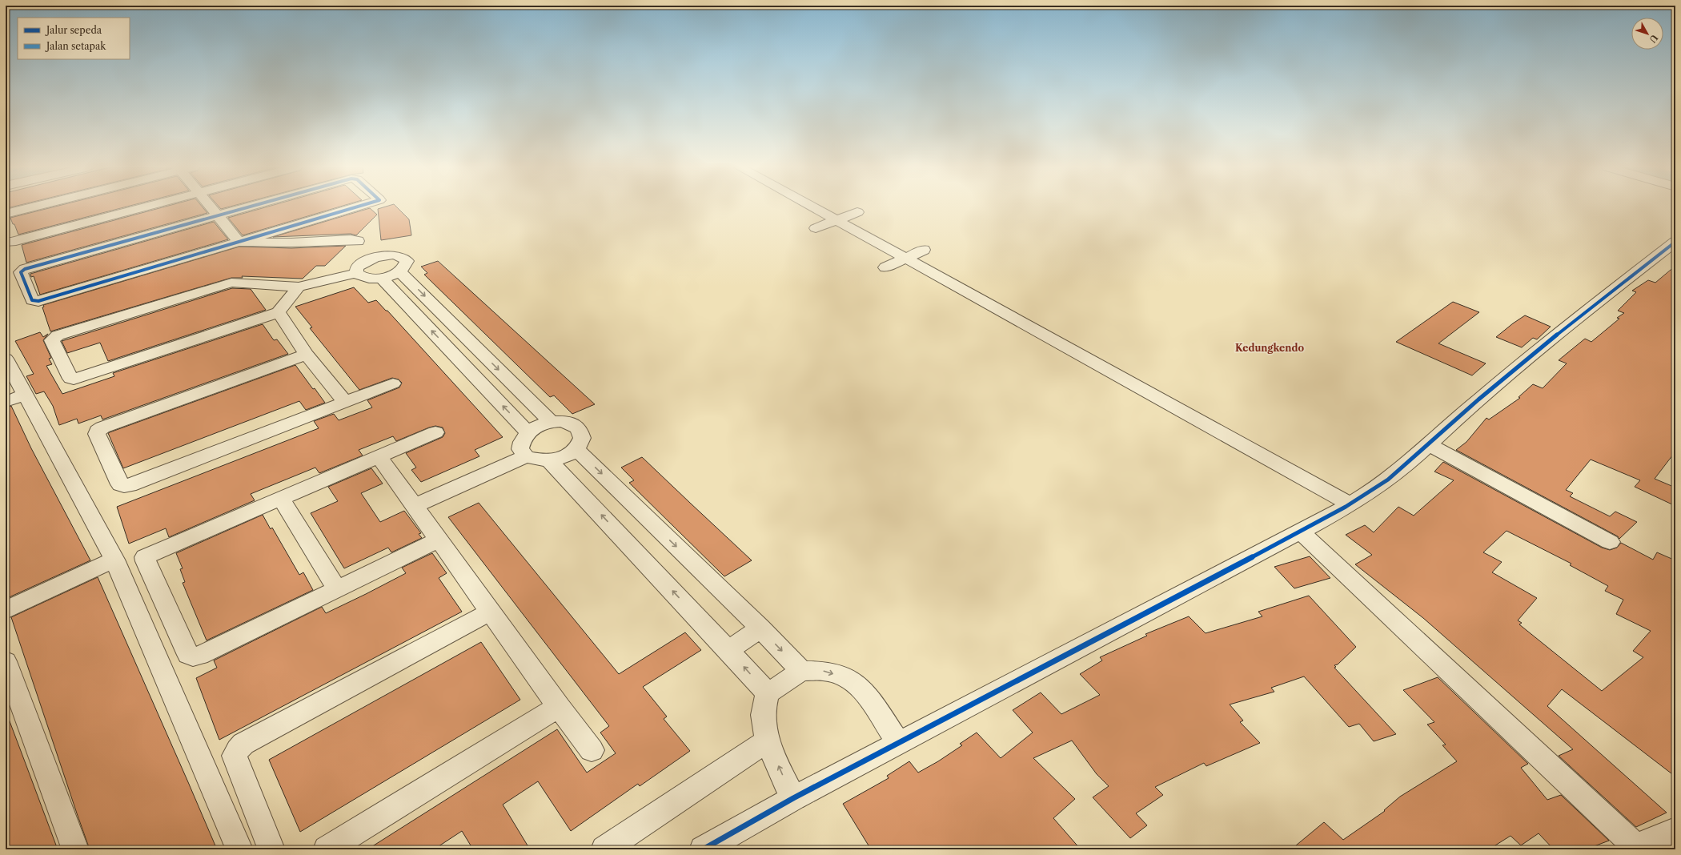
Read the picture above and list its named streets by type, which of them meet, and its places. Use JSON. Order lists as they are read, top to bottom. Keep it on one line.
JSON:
{"districts":["Kedungkendo"],"legend":["Jalur sepeda","Jalan setapak"],"north":"bottom right"}
